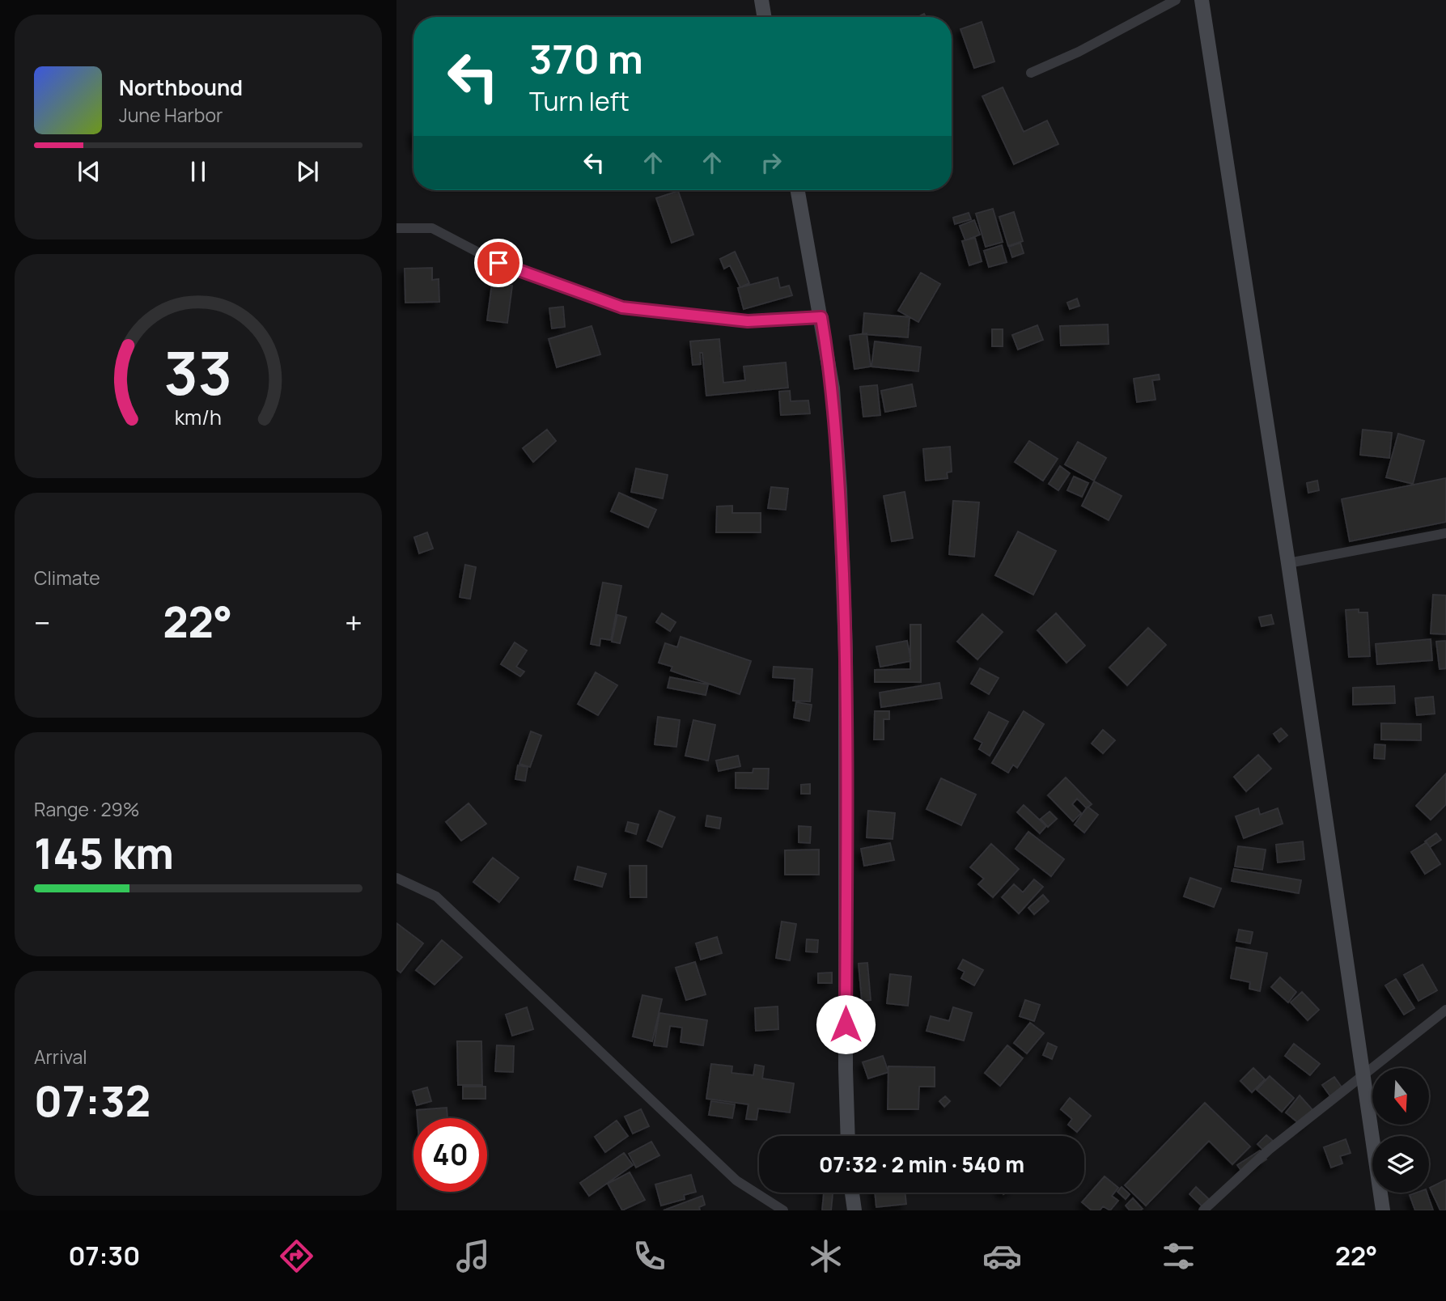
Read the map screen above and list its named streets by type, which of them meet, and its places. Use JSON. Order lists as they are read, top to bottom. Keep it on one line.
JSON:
{"north":"bottom","page":{"turn":["370 m","Turn left"],"song":["Northbound","June Harbor"],"tile":["Climate",["Range · 29%","145 km"],["Arrival","07:32"]],"heat":["−","22°","+"],"limit":"40","trip":"07:32 · 2 min · 540 m","tabs":["07:30","22°"],"gauge":["33","km/h"]}}
